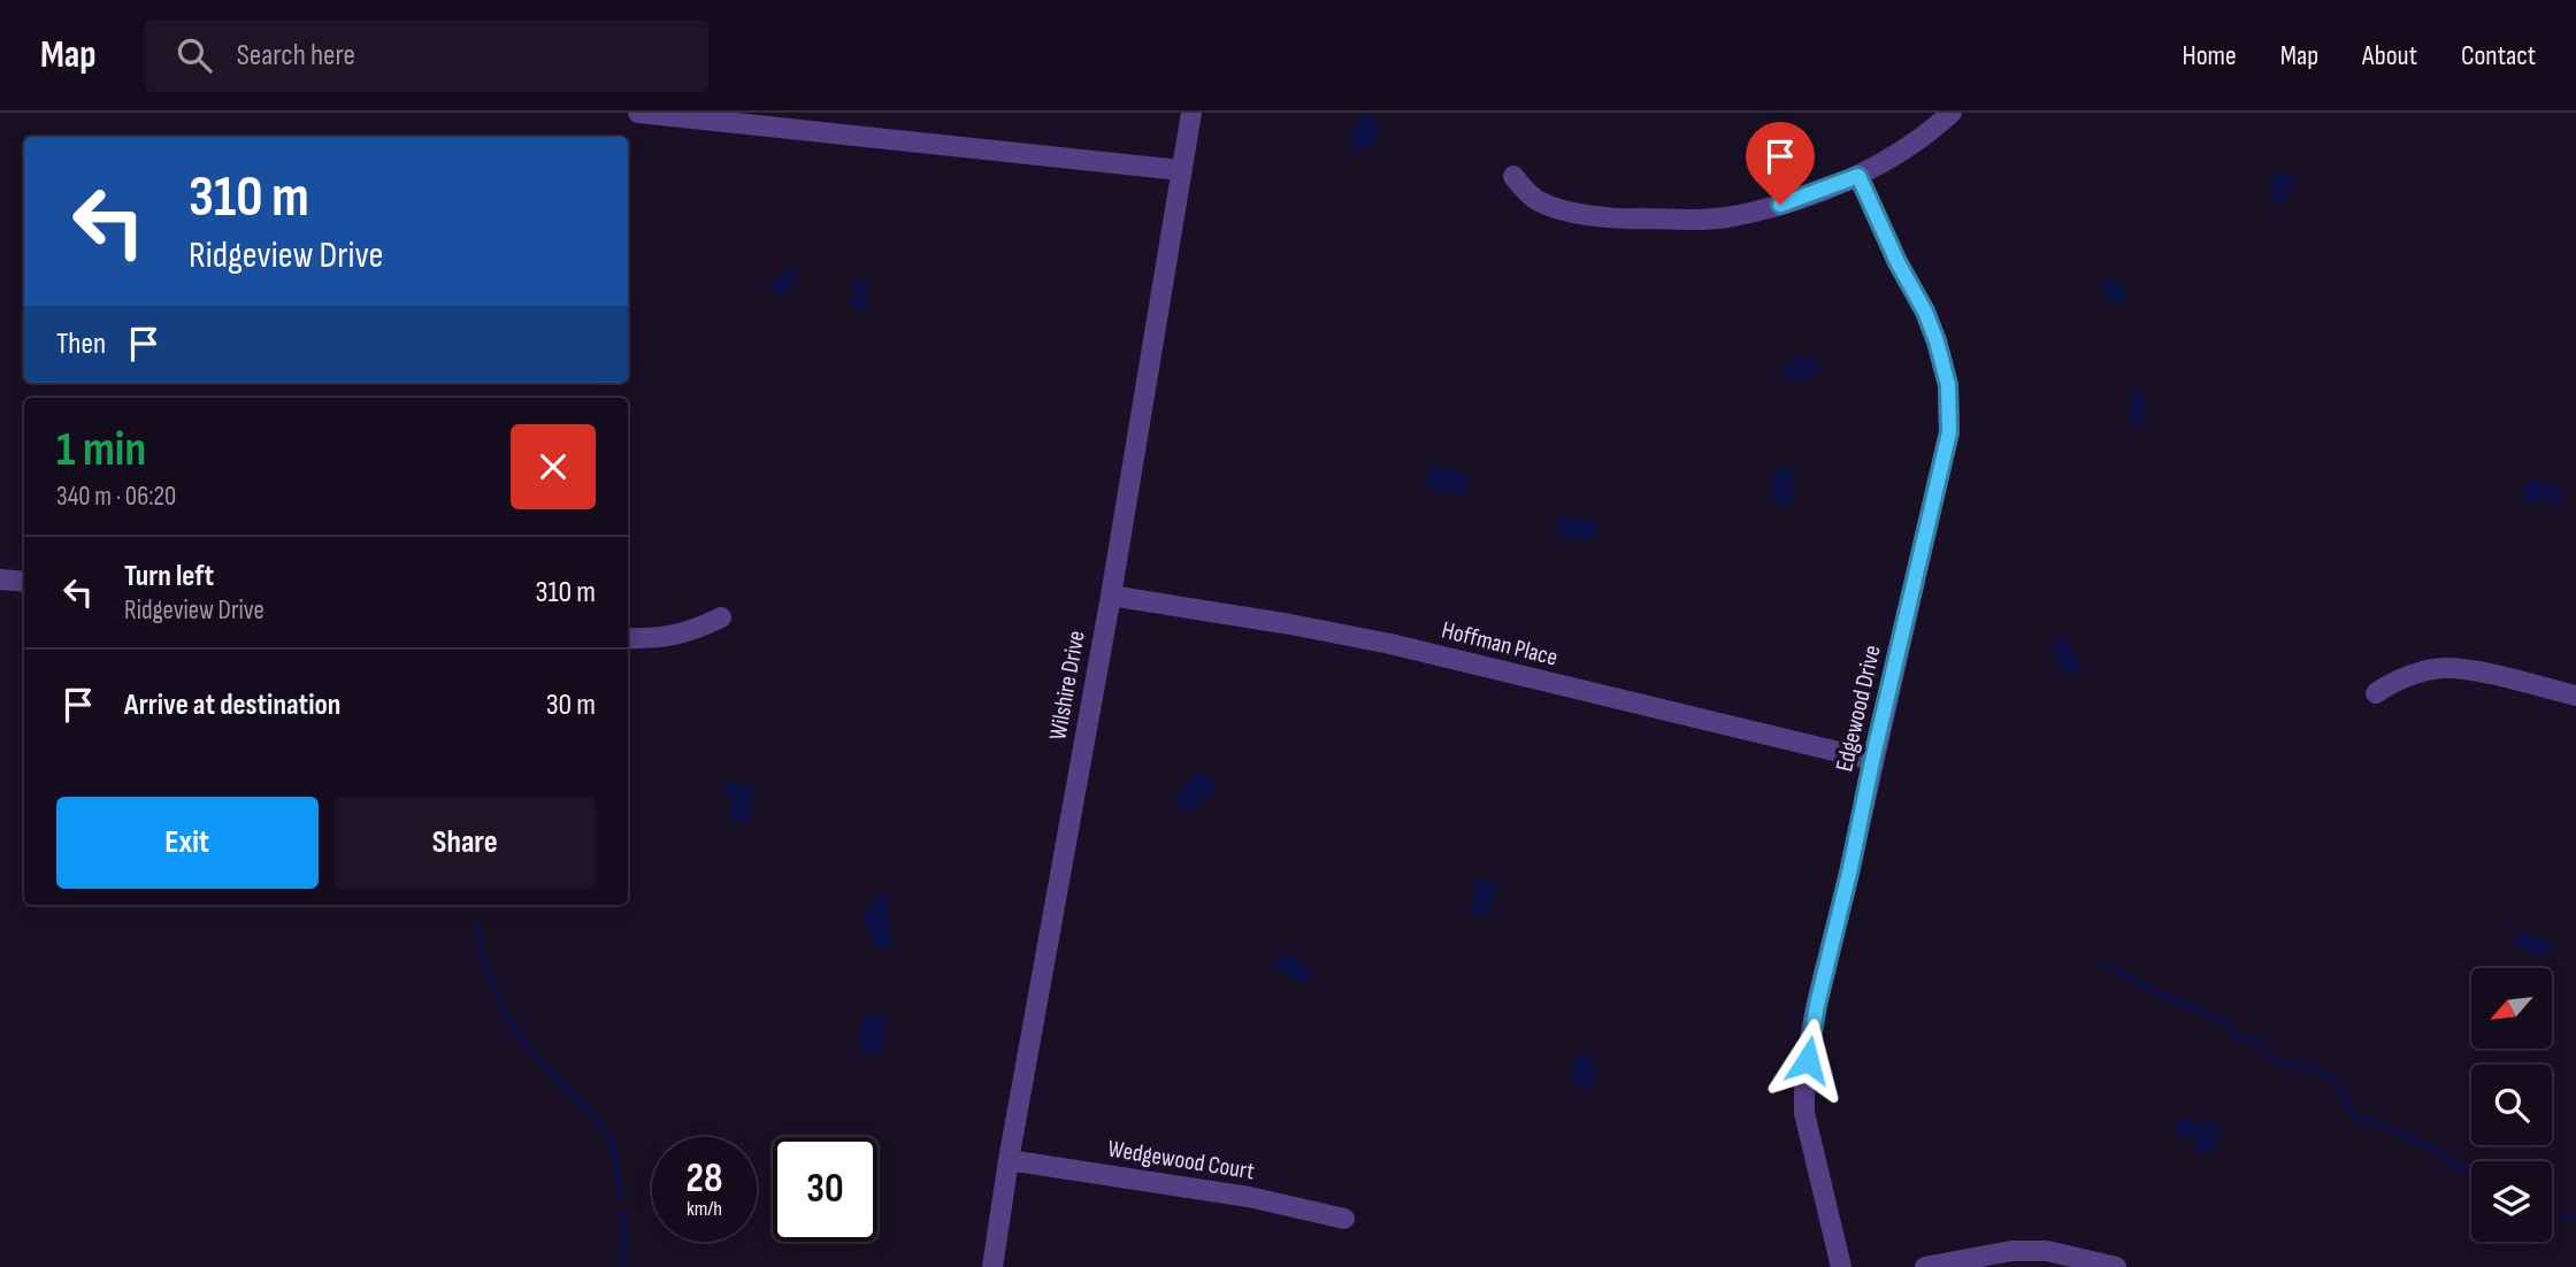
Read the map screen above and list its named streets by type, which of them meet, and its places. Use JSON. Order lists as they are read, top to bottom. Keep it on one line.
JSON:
{"streets":{"street":["Hoffman Place","Wilshire Drive","Edgewood Drive","Wedgewood Court"]},"crossings":[["Hoffman Place","Wilshire Drive"],["Hoffman Place","Edgewood Drive"],["Wilshire Drive","Wedgewood Court"]],"north":"bottom left","page":{"header":"Map","search":"Search here","nav":["Home","Map","About","Contact"],"turn":["310 m","Ridgeview Drive"],"then":"Then","heading":["1 min","340 m · 06:20"],"list":[{"name":"Turn left","note":"Ridgeview Drive","value":"310 m"},{"name":"Arrive at destination","value":"30 m"}],"buttons":["Exit","Share"],"speed":"28 km/h","limit":"30"}}
